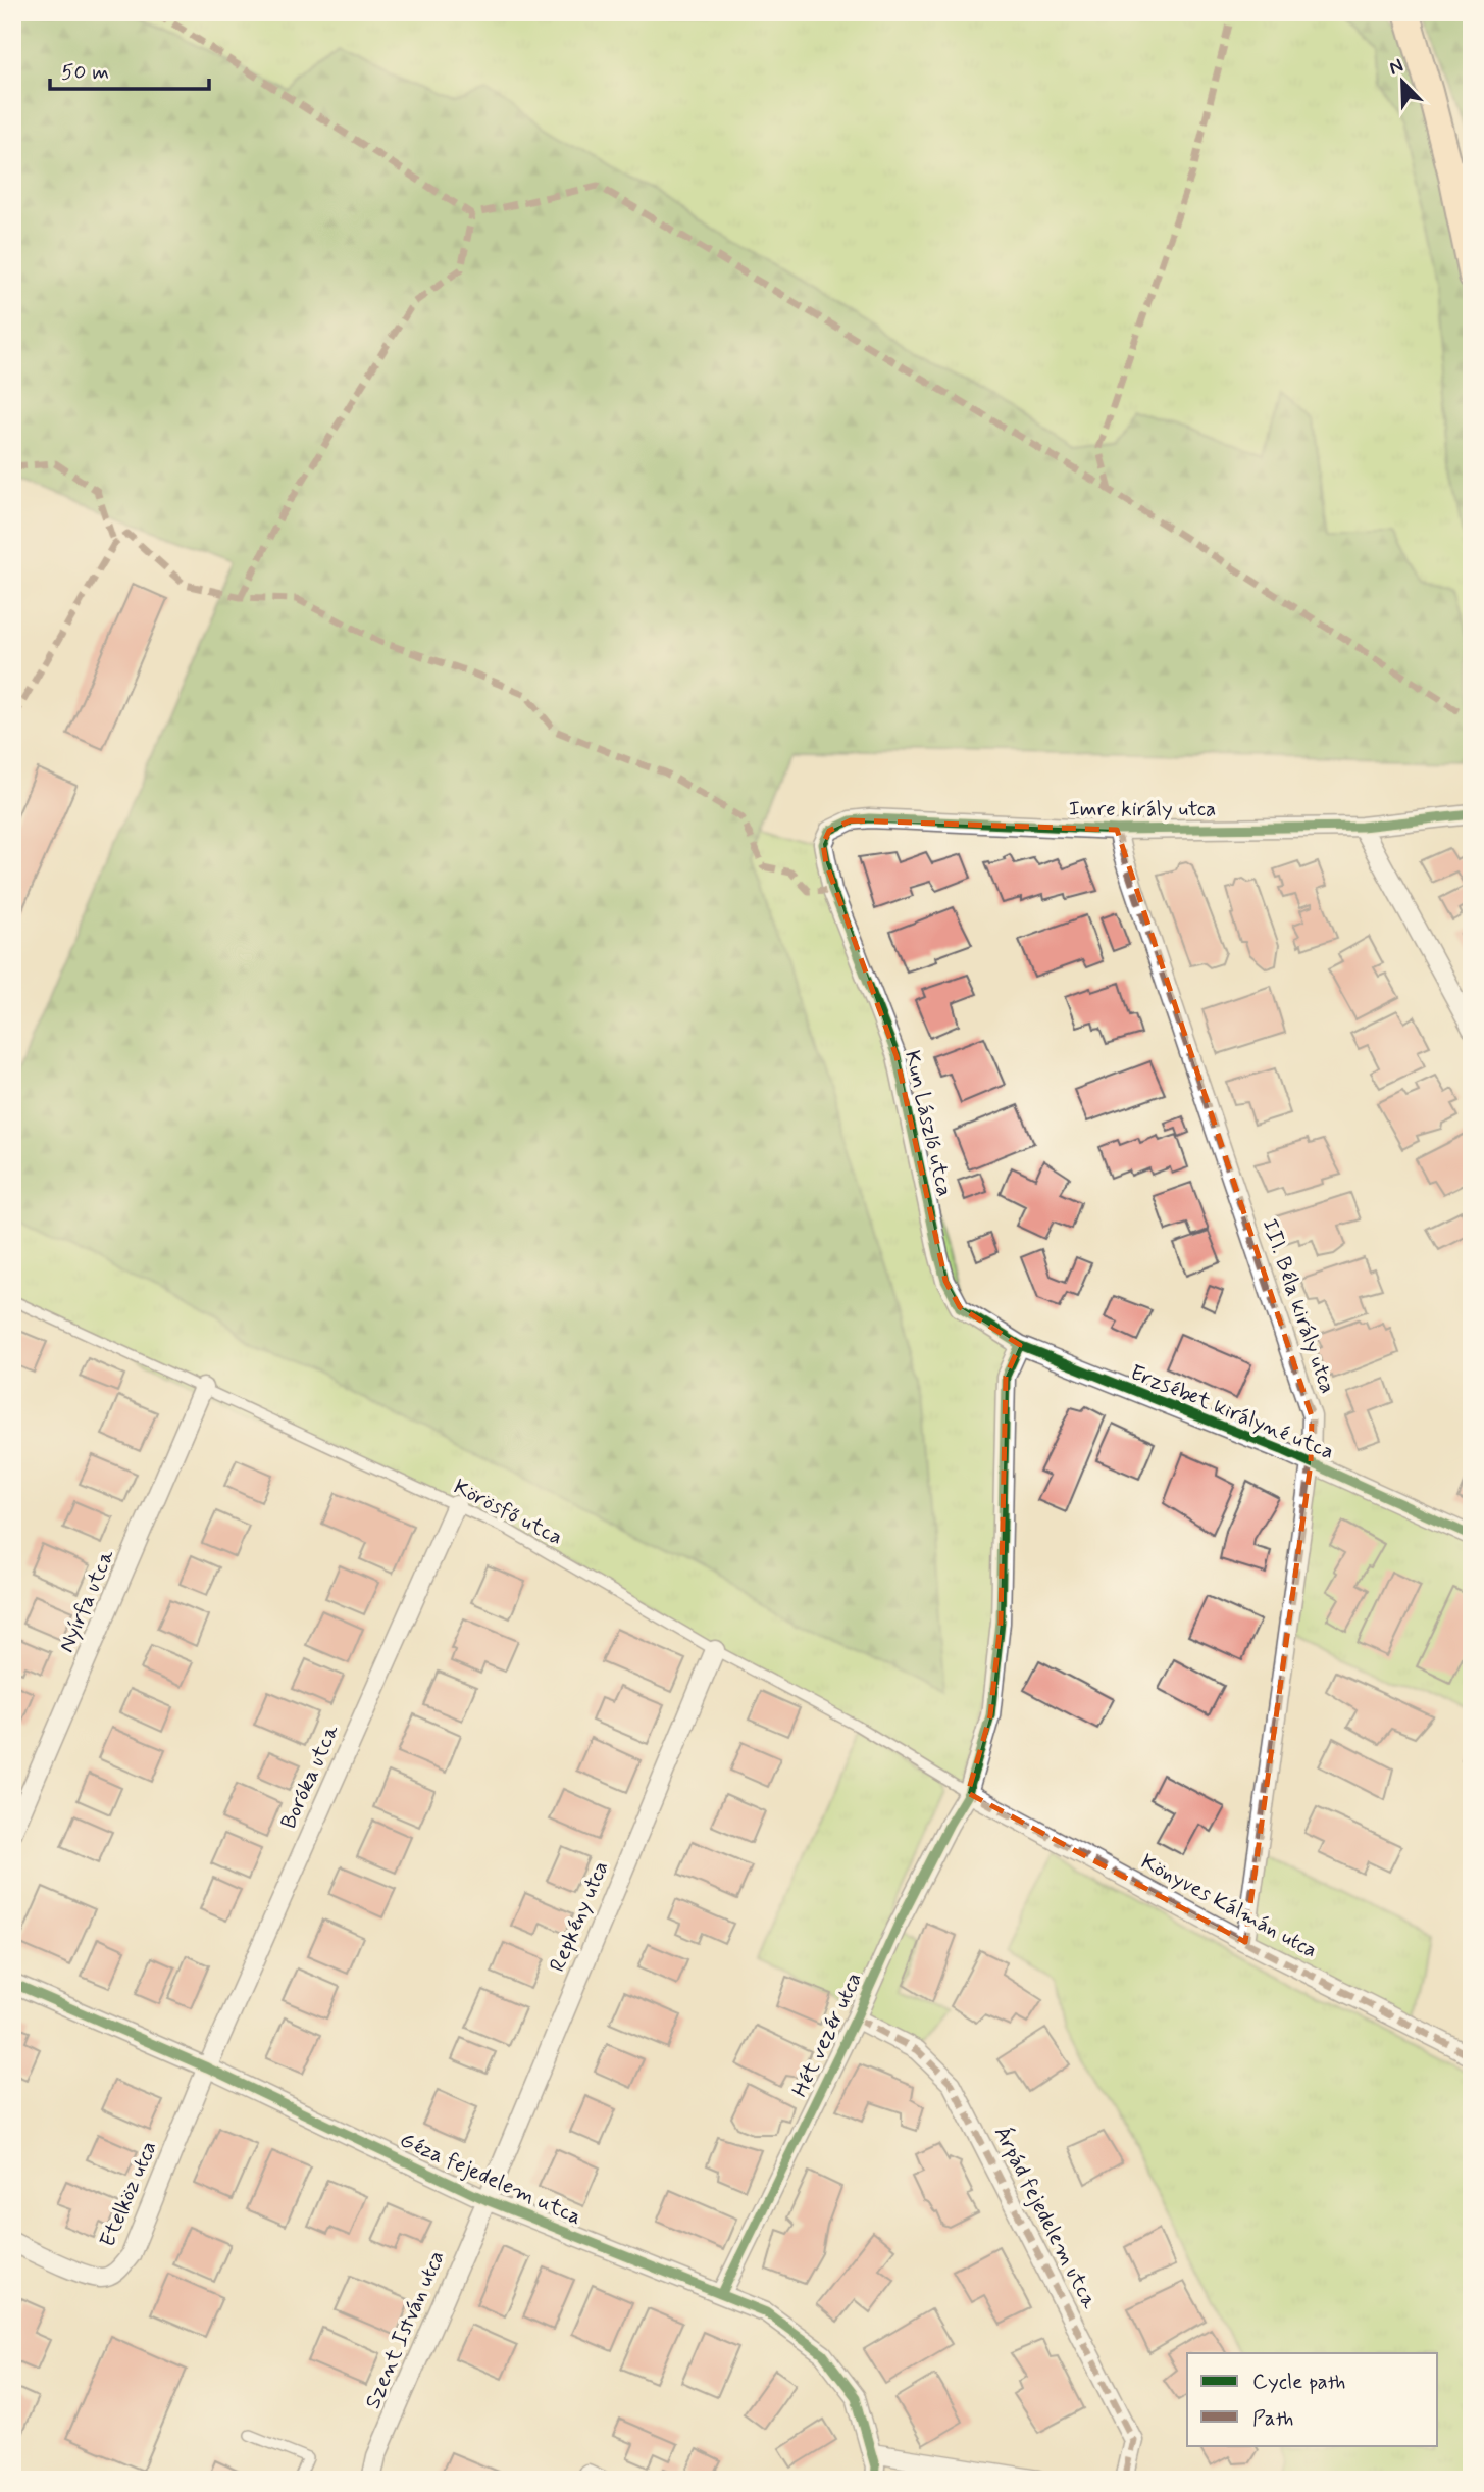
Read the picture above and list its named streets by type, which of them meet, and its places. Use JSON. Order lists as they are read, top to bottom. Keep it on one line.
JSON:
{"streets":{"street":["Imre király utca","Kun László utca","III. Béla király utca","Erzsébet királyné utca","Nyírfa utca","Boróka utca","Könyves Kálmán utca","Repkény utca","Hét vezér utca","Géza fejedelem utca","Etelköz utca","Árpád fejedelem utca","Szent István utca"],"lane":["Körösfő utca"]},"crossings":[["Imre király utca","Kun László utca"],["Imre király utca","III. Béla király utca"],["Kun László utca","Erzsébet királyné utca"],["III. Béla király utca","Erzsébet királyné utca"],["III. Béla király utca","Könyves Kálmán utca"],["Körösfő utca","Nyírfa utca"],["Körösfő utca","Boróka utca"],["Körösfő utca","Könyves Kálmán utca"],["Körösfő utca","Repkény utca"],["Körösfő utca","Hét vezér utca"],["Boróka utca","Géza fejedelem utca"],["Boróka utca","Etelköz utca"],["Könyves Kálmán utca","Hét vezér utca"],["Repkény utca","Géza fejedelem utca"],["Repkény utca","Szent István utca"],["Hét vezér utca","Géza fejedelem utca"],["Hét vezér utca","Árpád fejedelem utca"],["Géza fejedelem utca","Etelköz utca"],["Géza fejedelem utca","Szent István utca"]],"legend":["Cycle path","Path"],"scale_bar":"50 m","north":"top left"}
